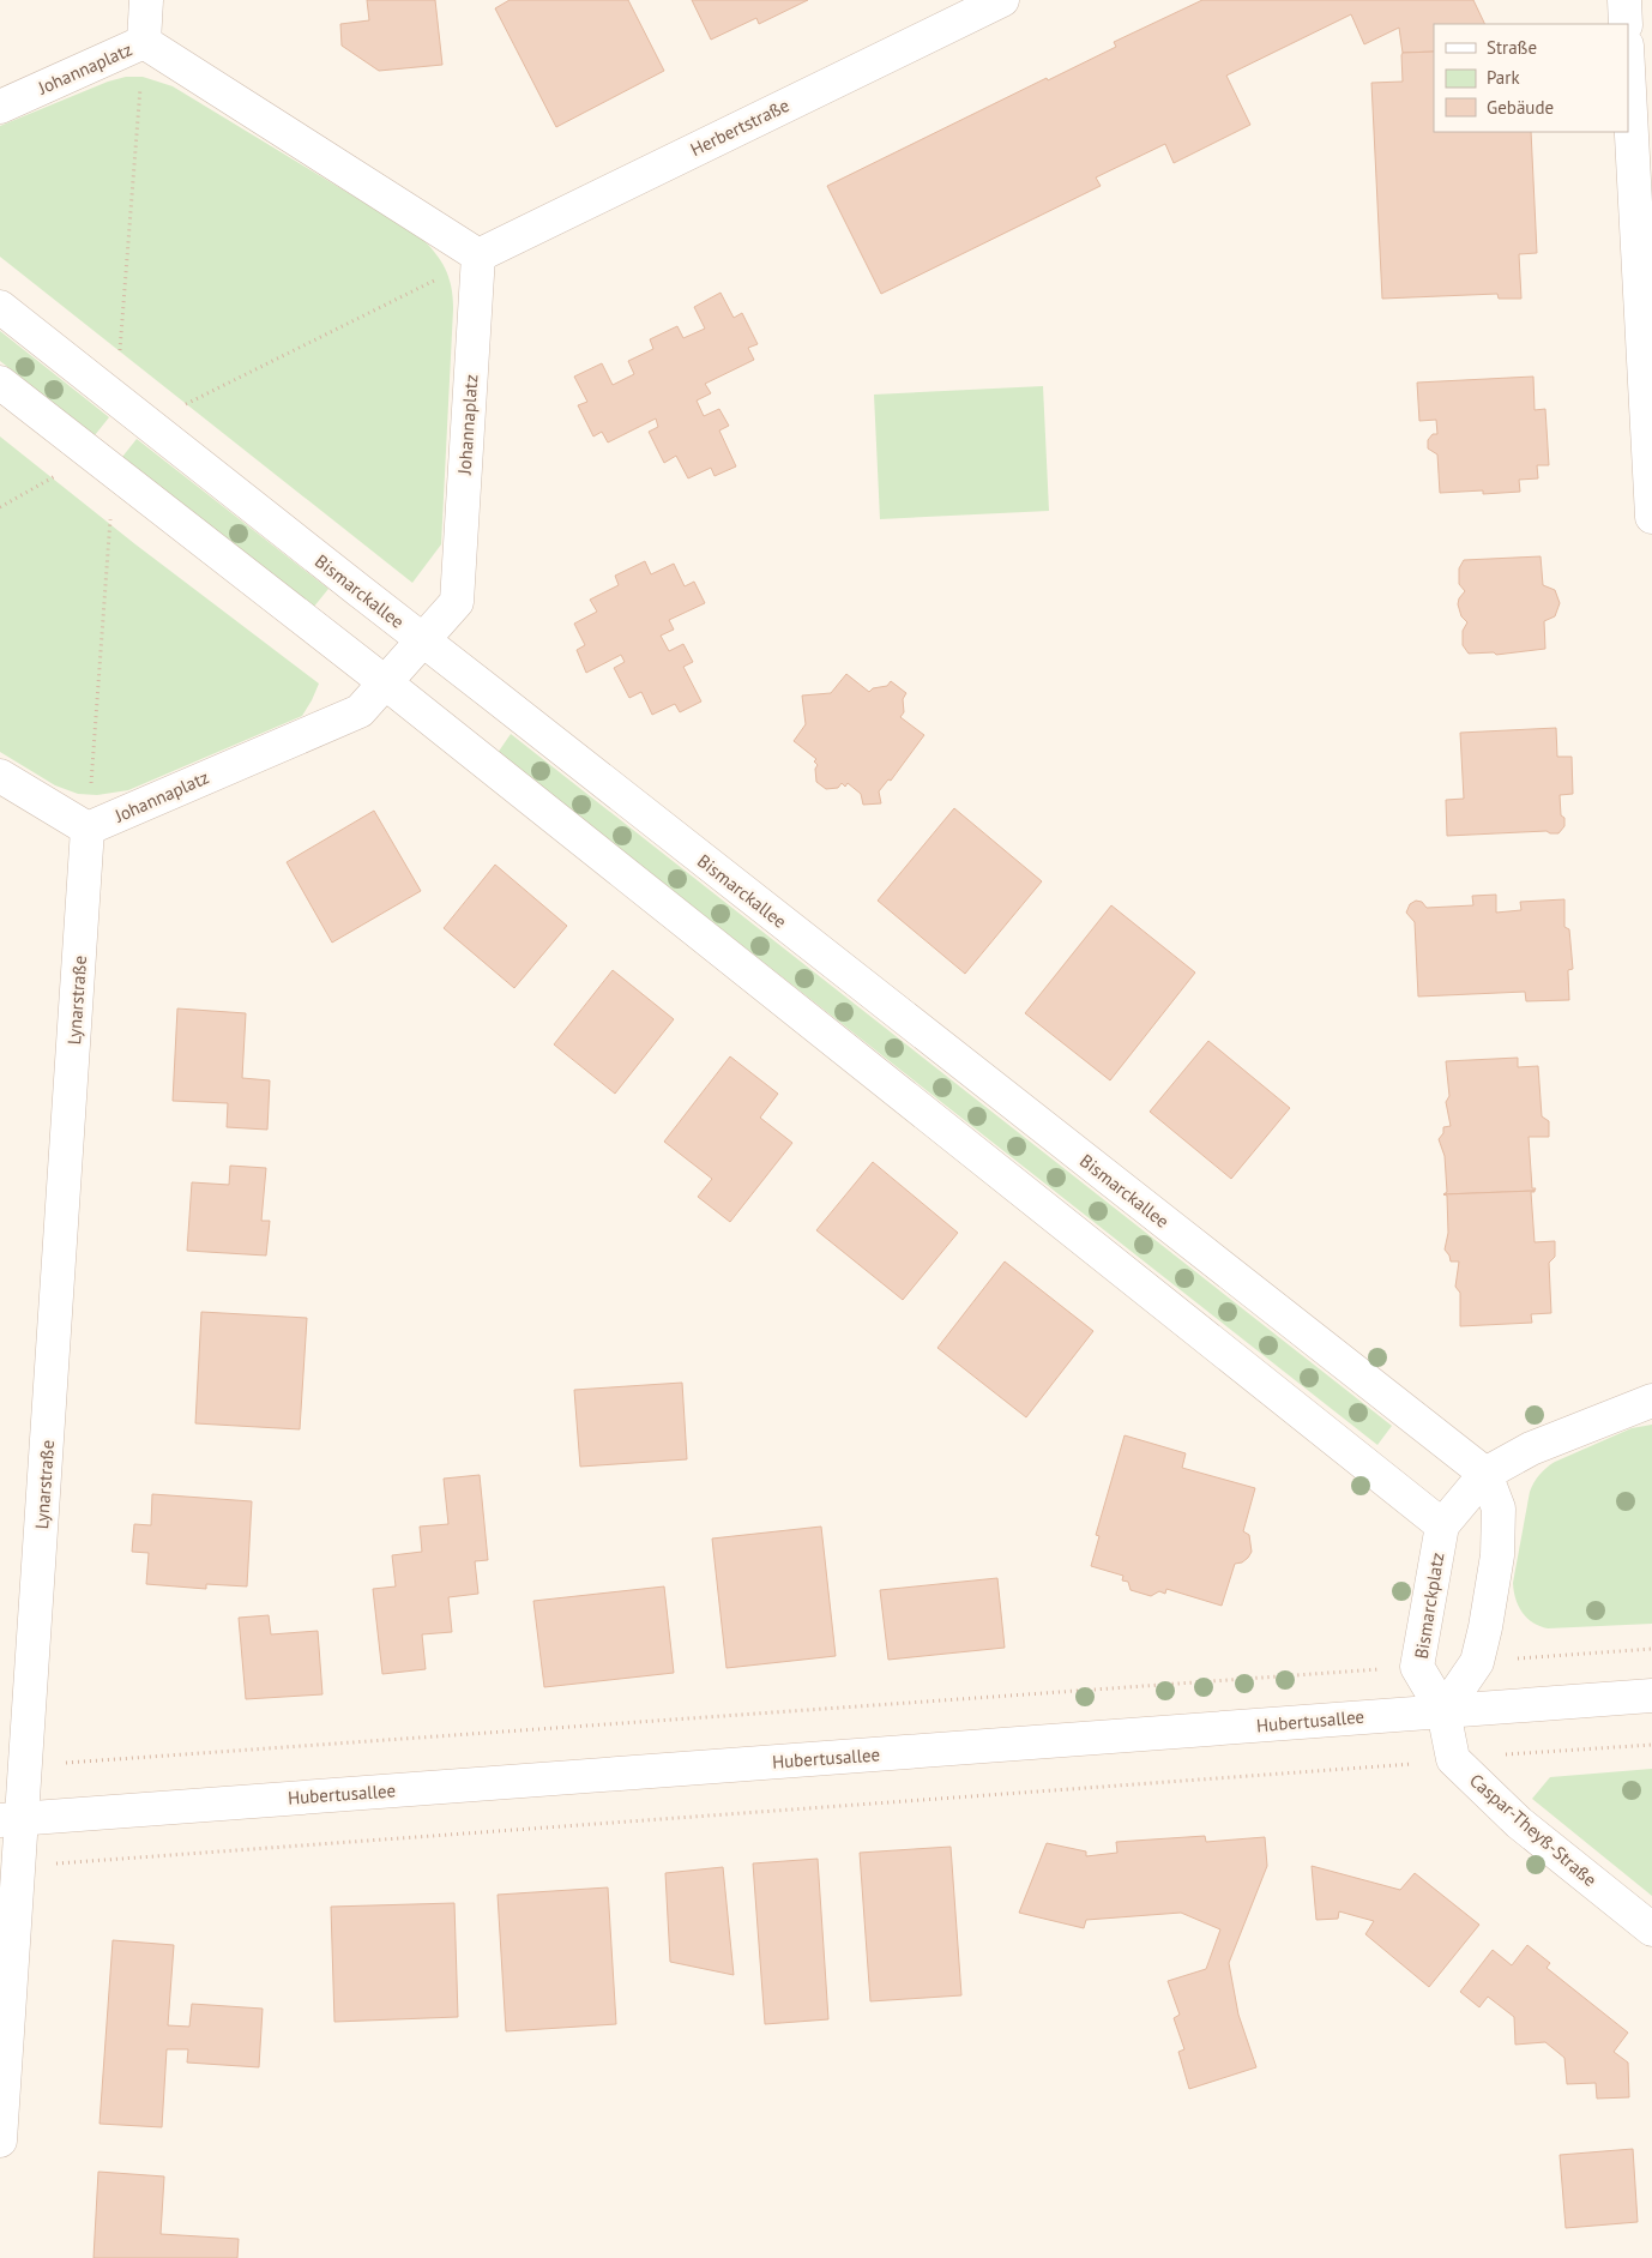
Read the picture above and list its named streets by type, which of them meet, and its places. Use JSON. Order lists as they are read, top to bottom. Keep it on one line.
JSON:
{"streets":{"street":["Johannaplatz","Herbertstraße","Bismarckallee","Lynarstraße","Bismarckplatz","Hubertusallee","Caspar-Theyß-Straße"]},"crossings":[["Johannaplatz","Herbertstraße"],["Johannaplatz","Bismarckallee"],["Johannaplatz","Lynarstraße"],["Bismarckallee","Bismarckplatz"],["Lynarstraße","Hubertusallee"],["Bismarckplatz","Hubertusallee"],["Bismarckplatz","Caspar-Theyß-Straße"],["Hubertusallee","Caspar-Theyß-Straße"]],"legend":["Straße","Park","Gebäude"]}
